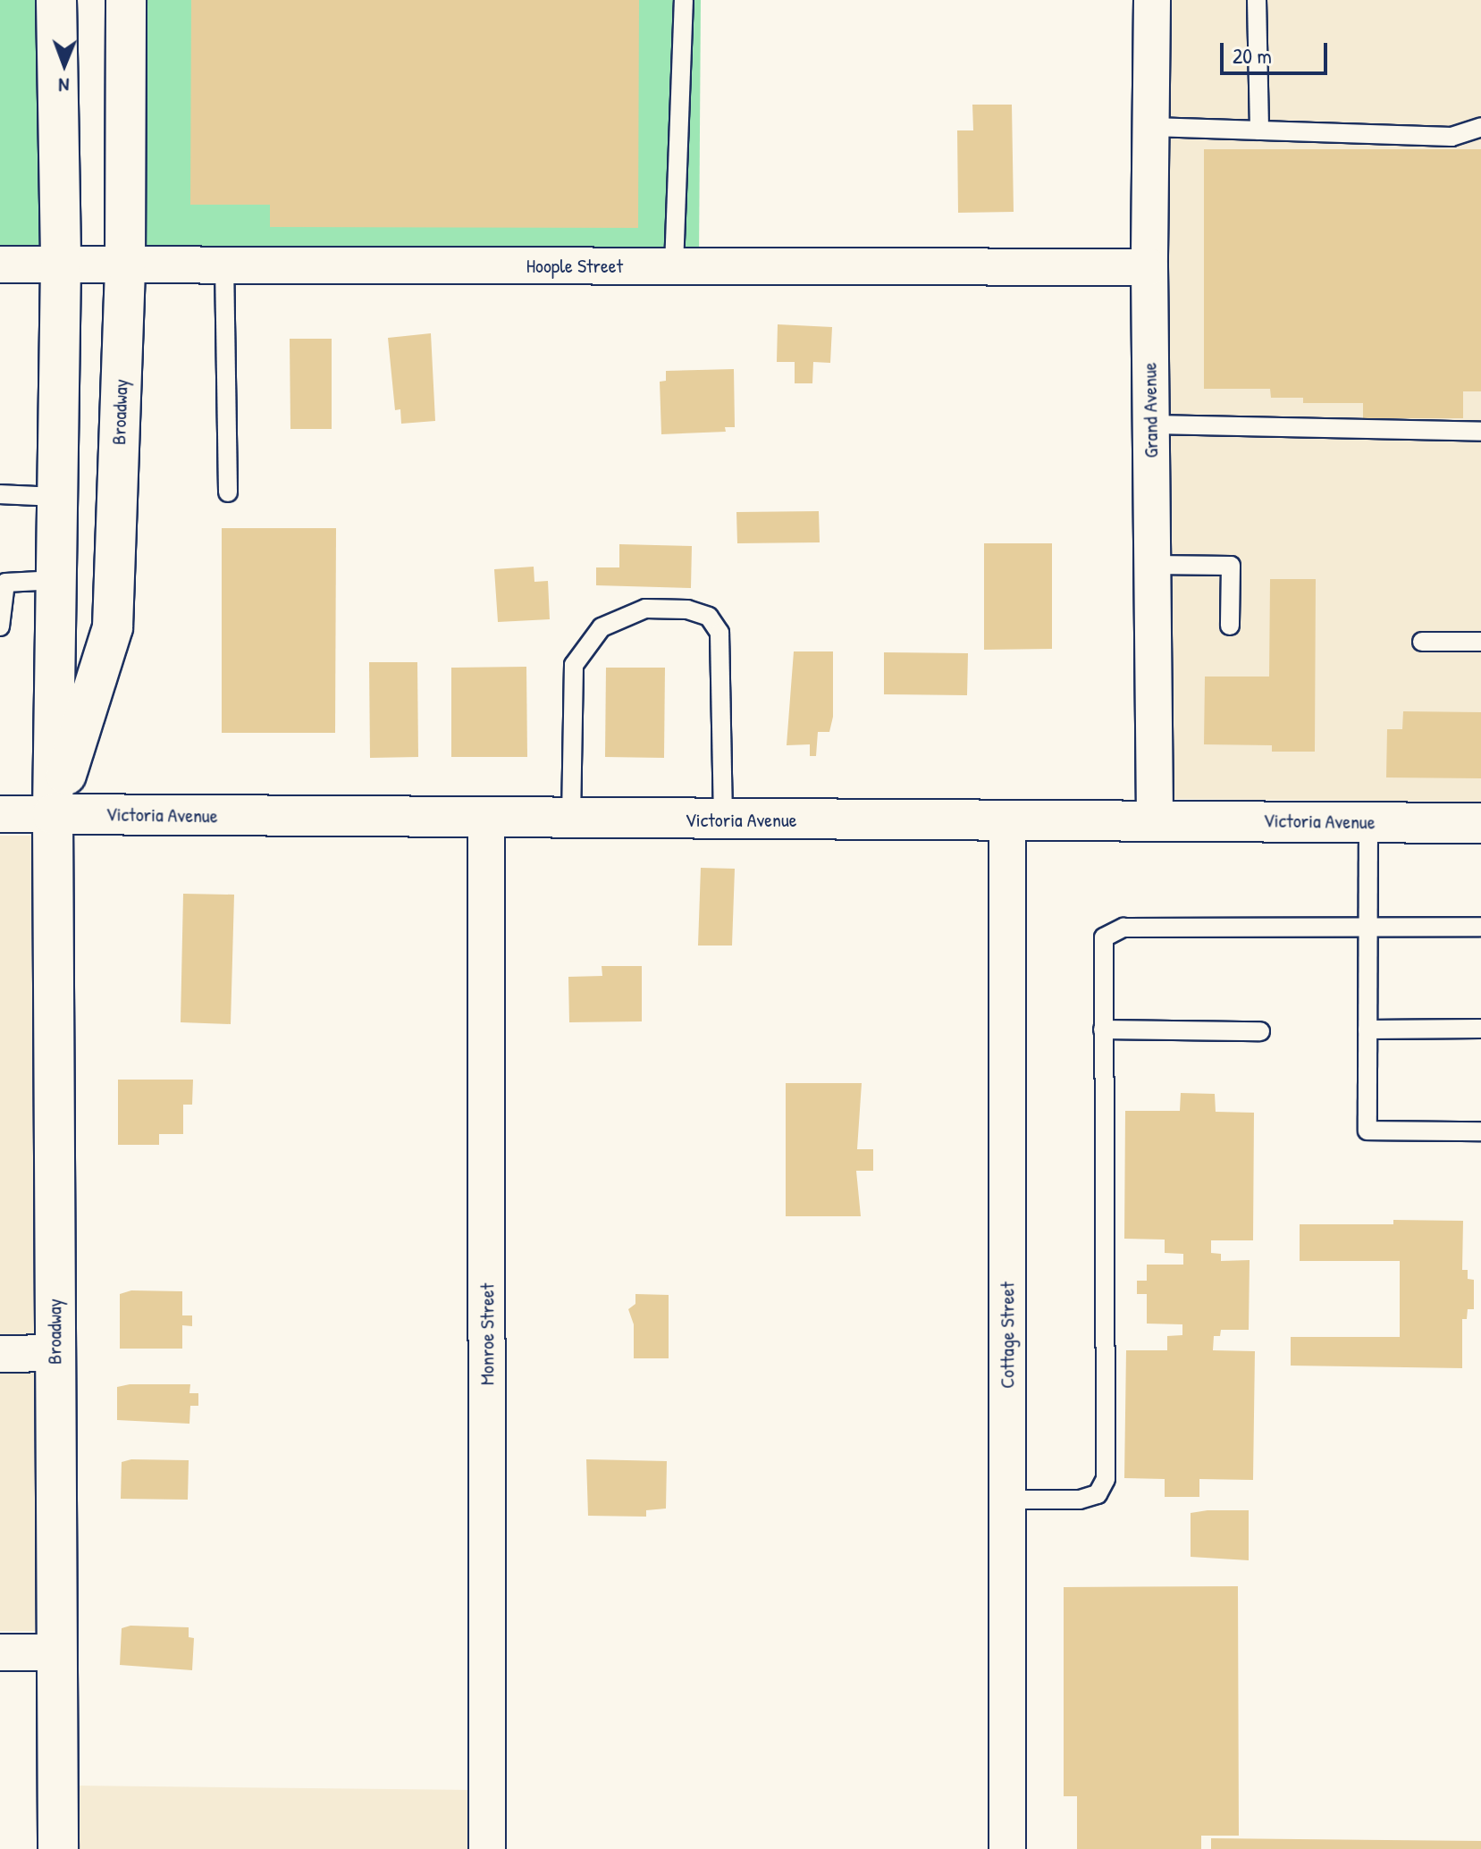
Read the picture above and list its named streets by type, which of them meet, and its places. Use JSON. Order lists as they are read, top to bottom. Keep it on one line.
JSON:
{"streets":{"street":["Hoople Street","Grand Avenue","Broadway","Victoria Avenue","Monroe Street","Cottage Street"]},"crossings":[["Hoople Street","Grand Avenue"],["Hoople Street","Broadway"],["Grand Avenue","Victoria Avenue"],["Broadway","Victoria Avenue"],["Victoria Avenue","Monroe Street"],["Victoria Avenue","Cottage Street"]],"scale_bar":"20 m","north":"bottom"}
